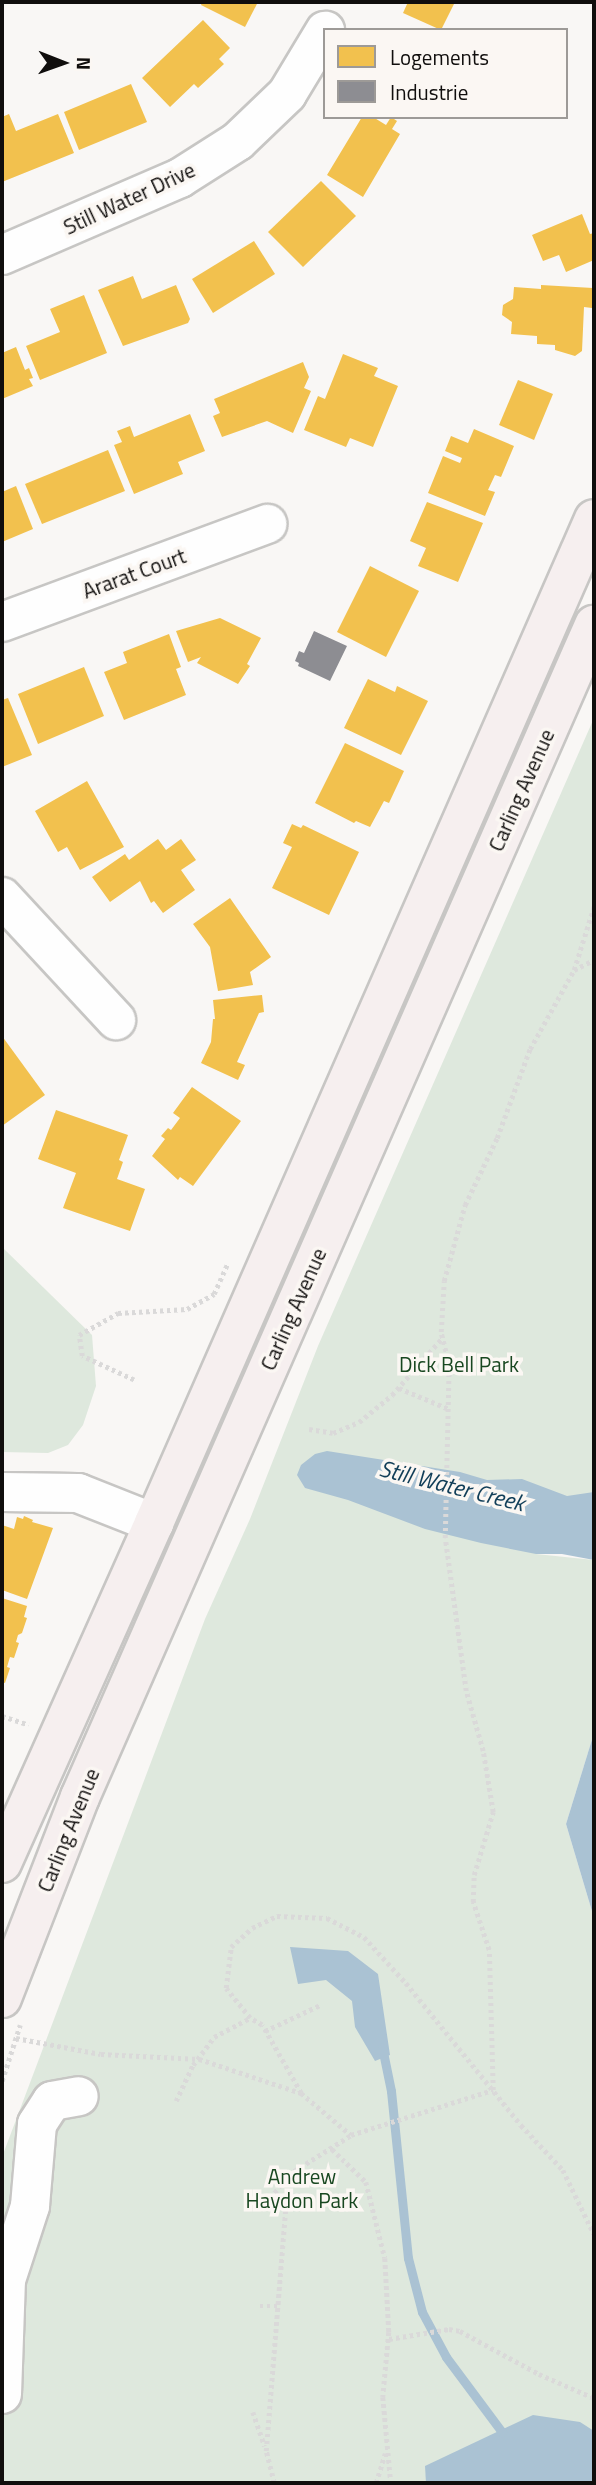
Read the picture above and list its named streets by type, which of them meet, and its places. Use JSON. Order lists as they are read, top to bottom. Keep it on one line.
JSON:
{"streets":{"main road":["Carling Avenue"],"street":["Still Water Drive","Ararat Court"]},"water":["Still Water Creek"],"parks":["Dick Bell Park","Andrew Haydon Park"],"legend":["Logements","Industrie"],"north":"right"}
